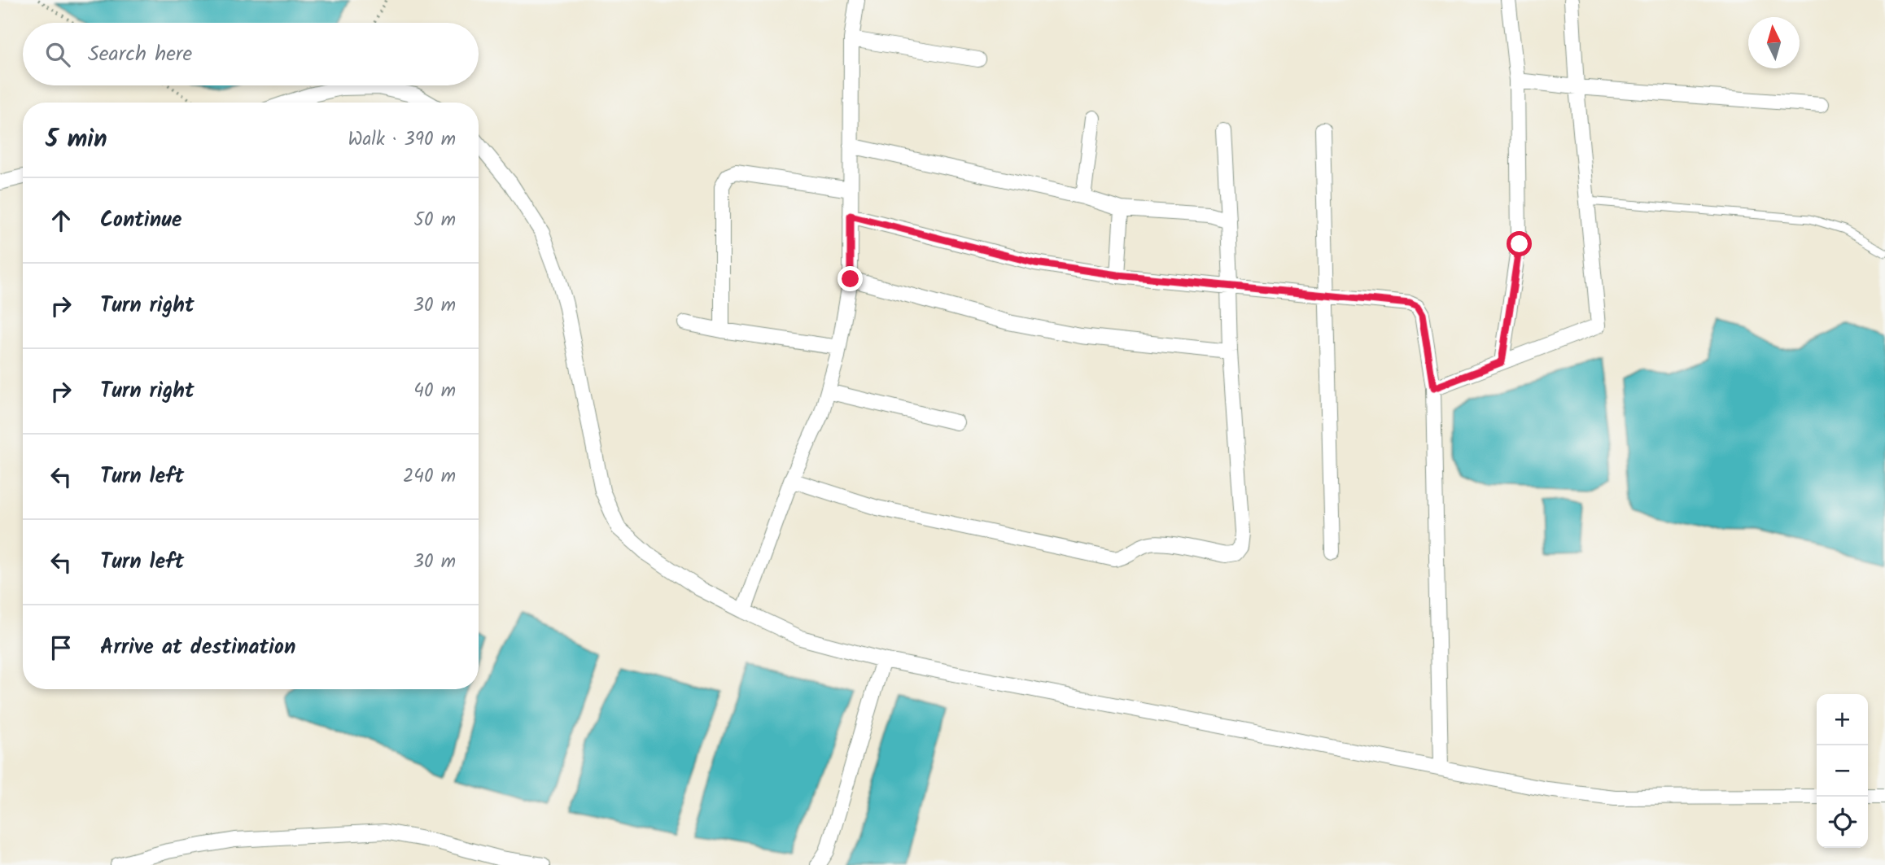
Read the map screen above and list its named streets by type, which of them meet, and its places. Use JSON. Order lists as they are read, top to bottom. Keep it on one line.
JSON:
{"north":"top","page":{"search":"Search here","heading":["5 min","Walk · 390 m"],"list":[["Continue","50 m"],["Turn right","30 m"],["Turn right","40 m"],["Turn left","240 m"],["Turn left","30 m"],"Arrive at destination"],"map_buttons":["+","−"]}}
